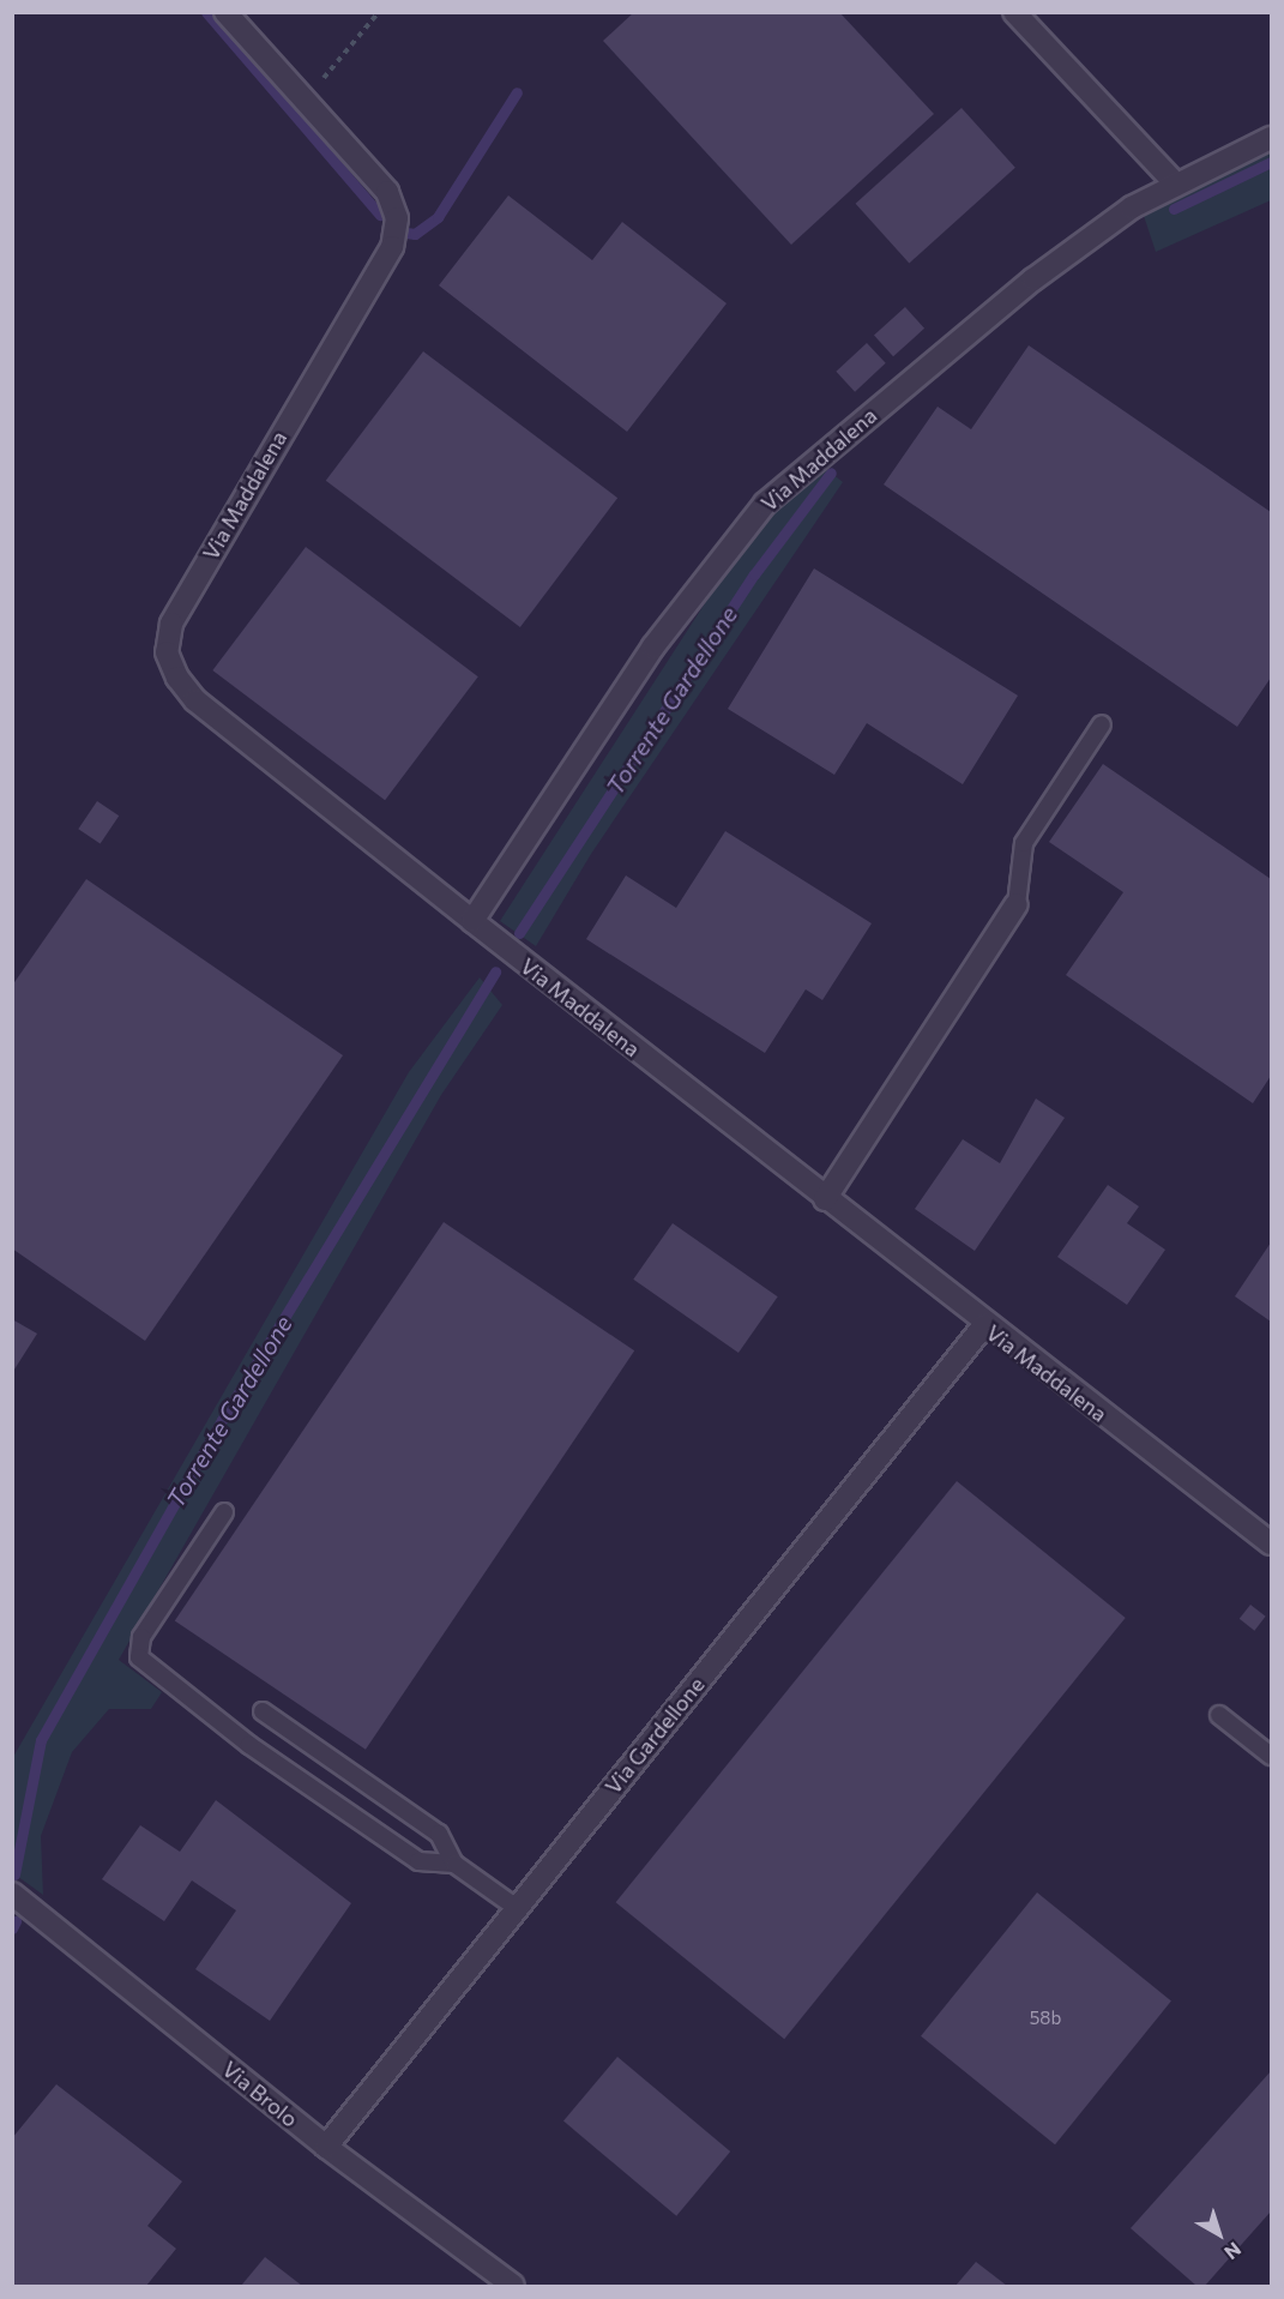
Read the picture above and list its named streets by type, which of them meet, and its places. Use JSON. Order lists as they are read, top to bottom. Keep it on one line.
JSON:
{"streets":{"street":["Via Maddalena","Via Gardellone","Via Brolo"]},"crossings":[["Via Maddalena","Via Gardellone"],["Via Gardellone","Via Brolo"]],"water":["Torrente Gardellone"],"house_numbers":["58b"],"north":"bottom right"}
